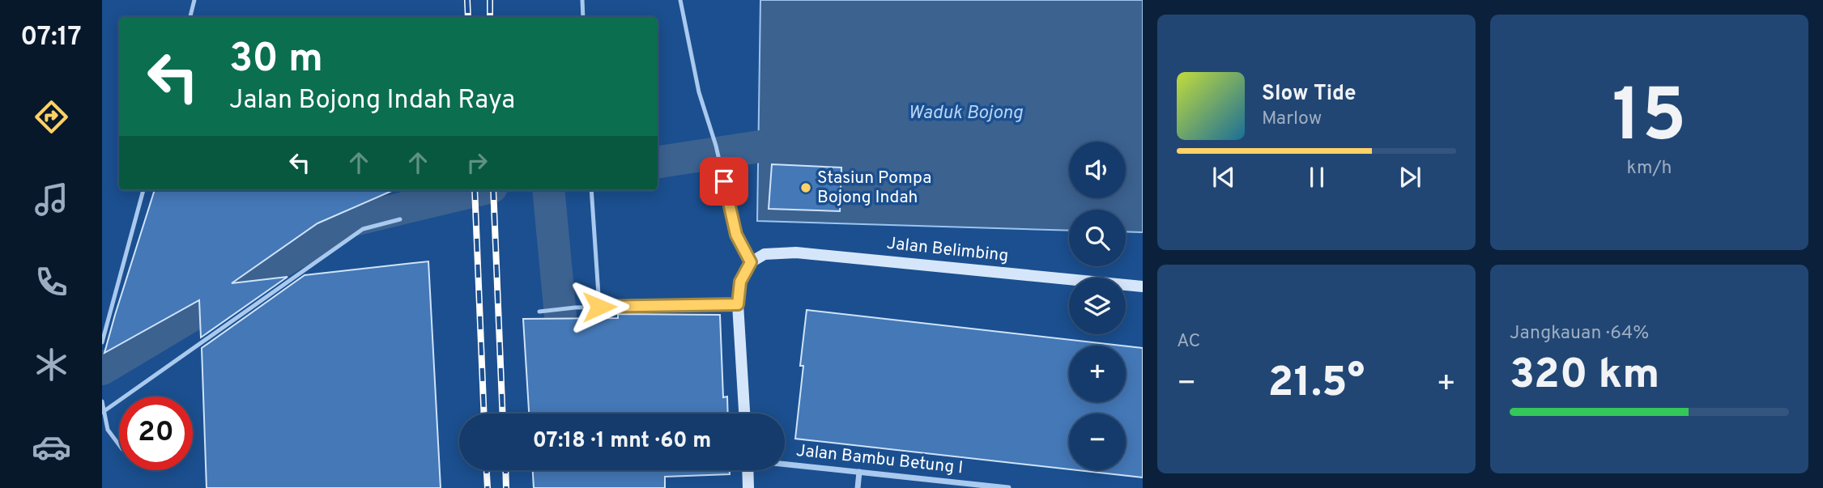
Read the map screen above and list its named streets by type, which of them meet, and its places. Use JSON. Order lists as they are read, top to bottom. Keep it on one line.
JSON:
{"streets":{"street":["Jalan Belimbing","Jalan Bambu Betung I"]},"water":["Waduk Bojong"],"places":["Stasiun Pompa Bojong Indah"],"page":{"tabs":"07:17","tile":[["15","km/h"],"AC",["Jangkauan · 64%","320 km"]],"turn":["30 m","Jalan Bojong Indah Raya"],"song":["Slow Tide","Marlow"],"map_buttons":["+","−"],"heat":["−","21.5°","+"],"limit":"20","trip":"07:18 · 1 mnt · 60 m"}}
